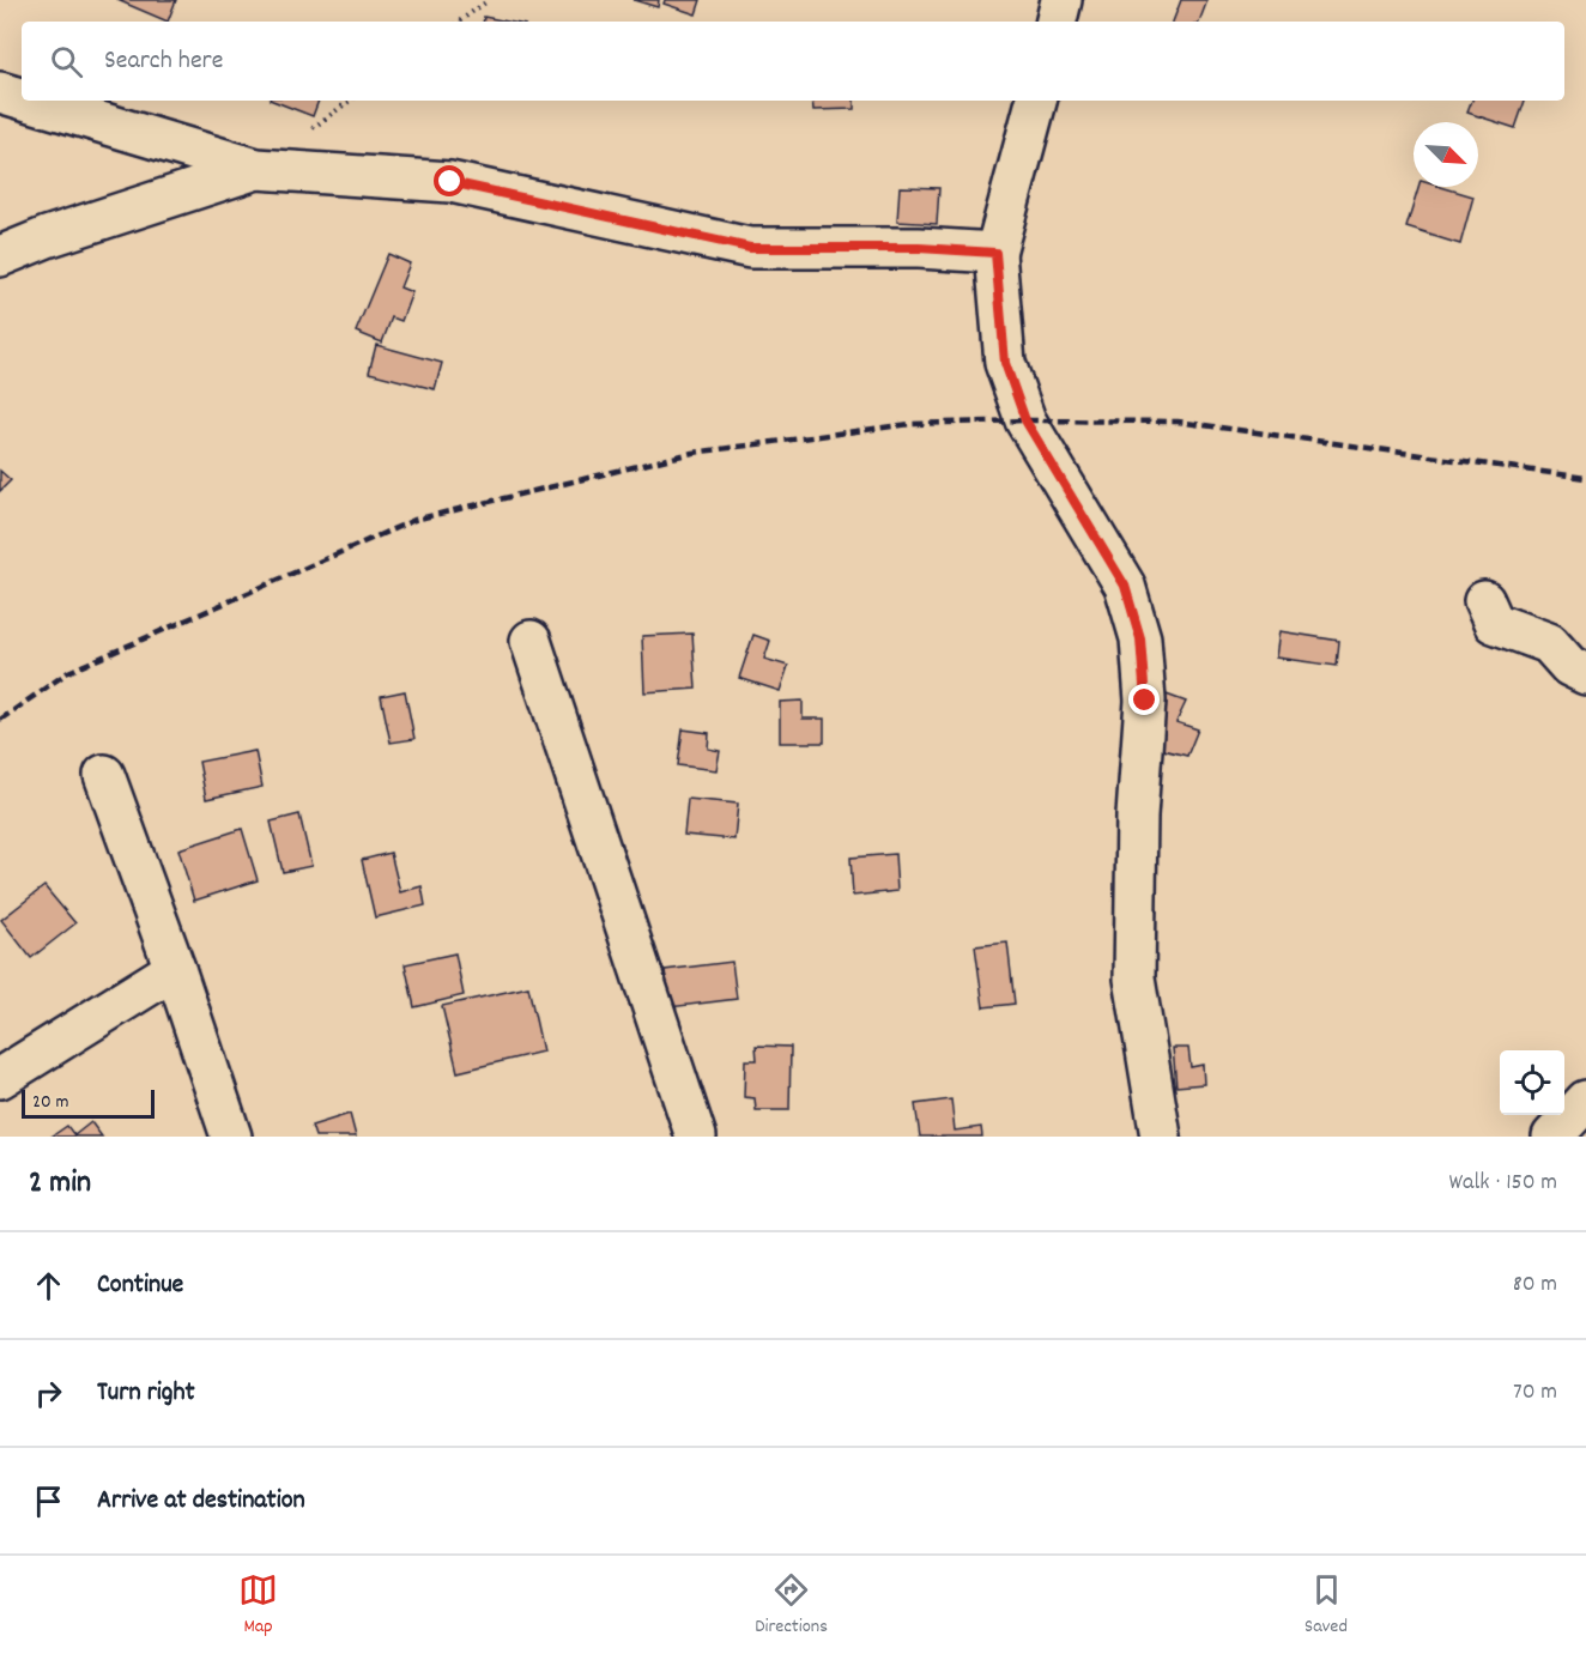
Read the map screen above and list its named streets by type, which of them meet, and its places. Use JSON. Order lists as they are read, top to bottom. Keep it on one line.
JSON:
{"scale_bar":"20 m","north":"bottom right","page":{"search":"Search here","scale":"20 m","heading":["2 min","Walk · 150 m"],"list":[["Continue","80 m"],["Turn right","70 m"],"Arrive at destination"],"nav":["Map","Directions","Saved"]}}
